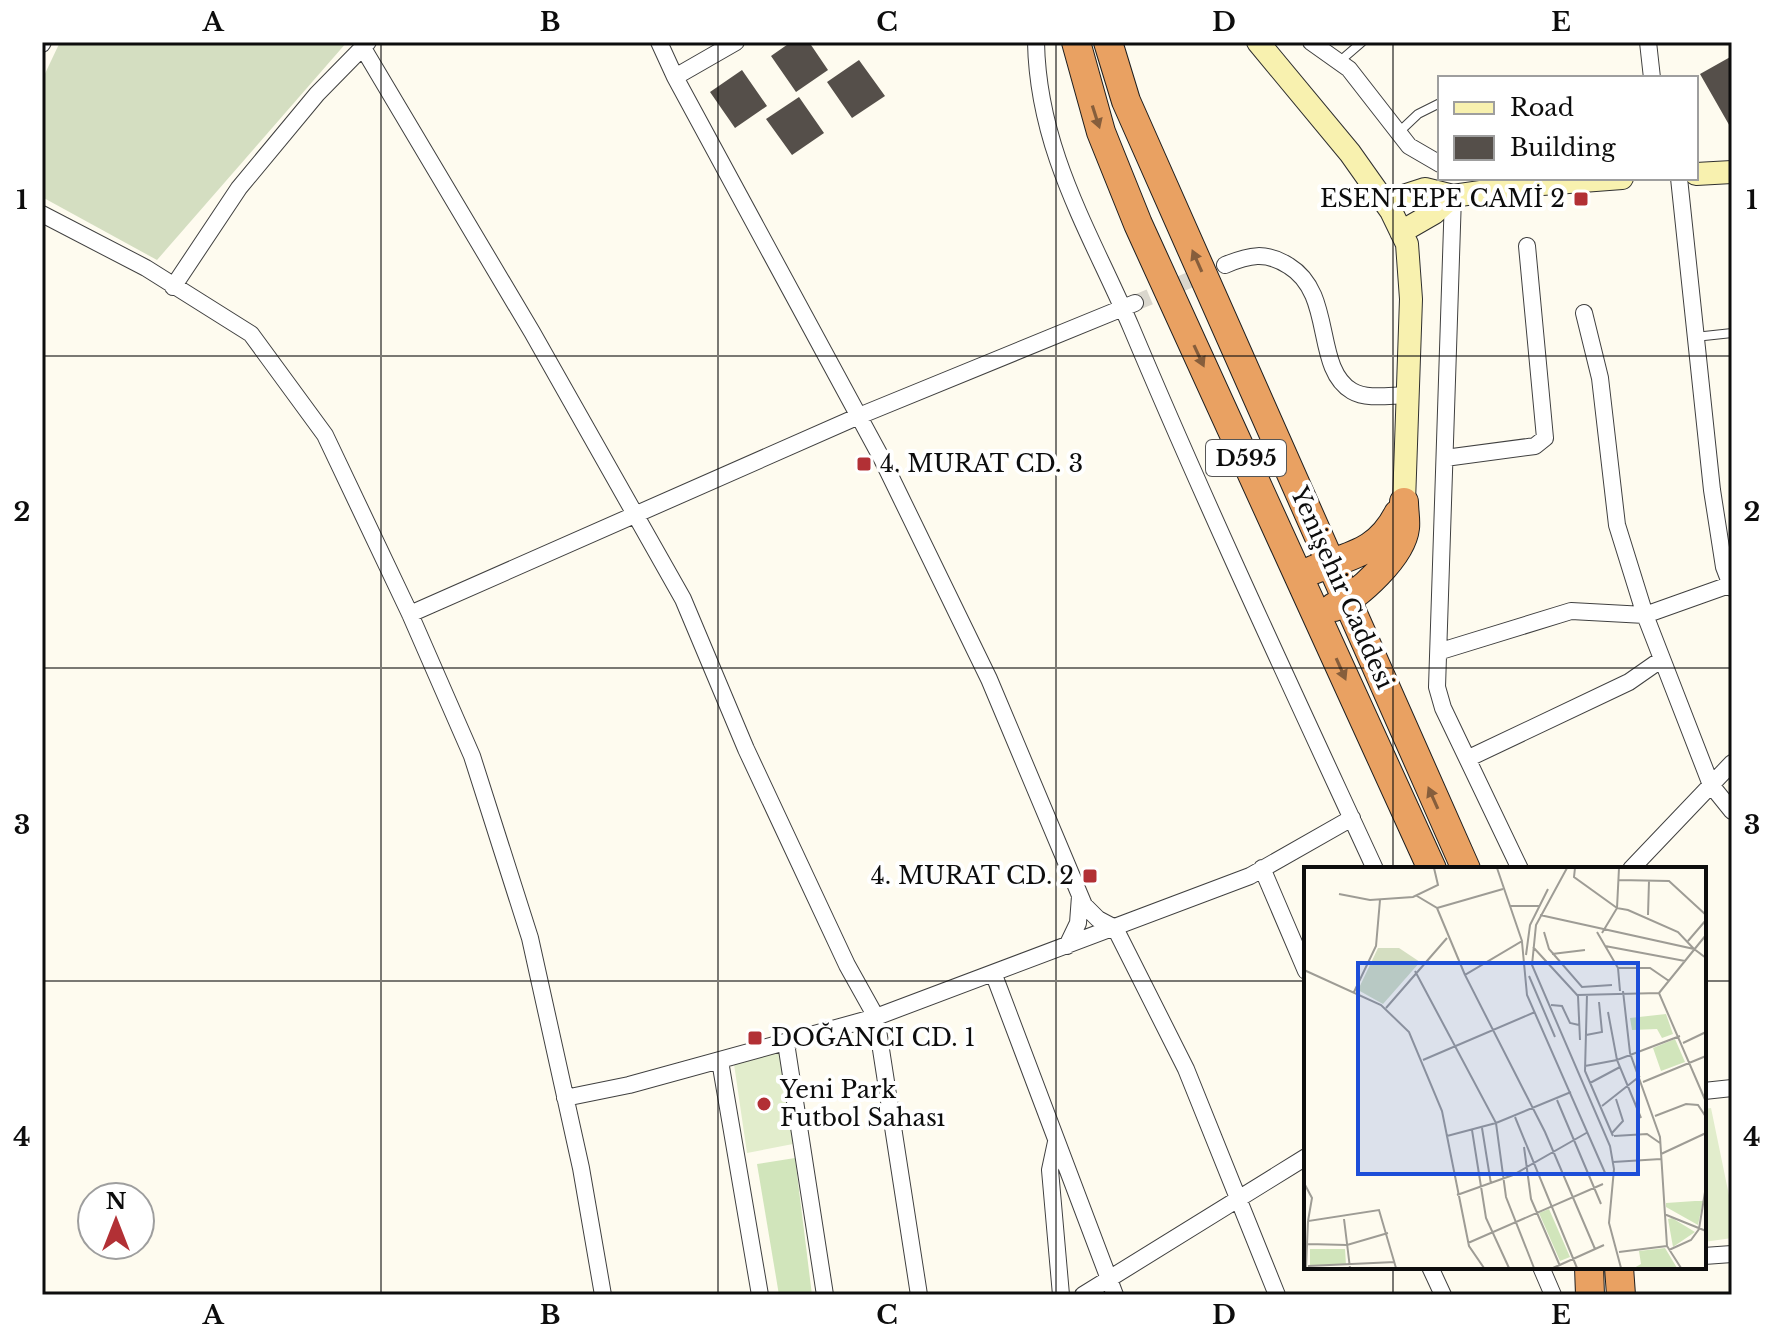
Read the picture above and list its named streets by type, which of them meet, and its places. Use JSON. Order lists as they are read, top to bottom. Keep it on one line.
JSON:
{"streets":{"highway":["D595","Yenişehir Caddesi"]},"places":{"transit":["ESENTEPE CAMİ 2","4. MURAT CD. 3","4. MURAT CD. 2","DOĞANCI CD. 1"],"other":["Yeni Park Futbol Sahası"]},"legend":["Road","Building"],"north":"top","grid":{"columns":["A","B","C","D","E"],"rows":["1","2","3","4"]}}
